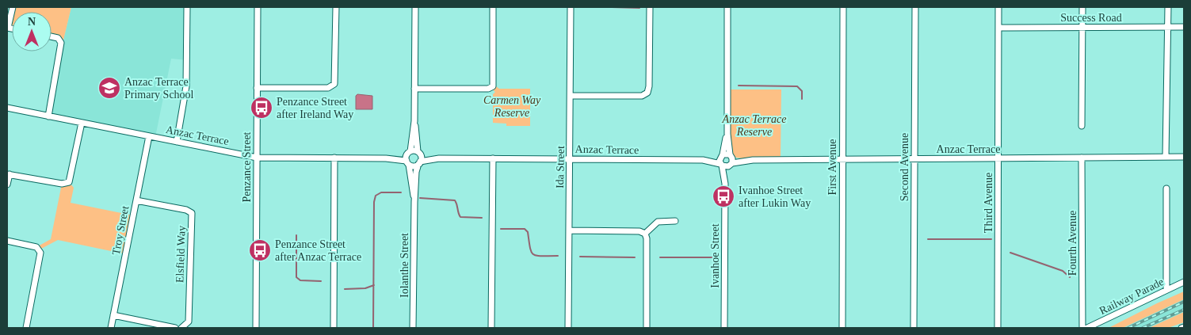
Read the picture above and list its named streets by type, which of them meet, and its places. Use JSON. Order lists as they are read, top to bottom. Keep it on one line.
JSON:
{"streets":{"street":["Success Road","Anzac Terrace","Penzance Street","Ida Street","First Avenue","Second Avenue","Third Avenue","Troy Street","Fourth Avenue","Elsfield Way","Ivanhoe Street","Iolanthe Street","Railway Parade"]},"crossings":[["Success Road","Third Avenue"],["Anzac Terrace","Penzance Street"],["Anzac Terrace","Ida Street"],["Anzac Terrace","First Avenue"],["Anzac Terrace","Second Avenue"],["Anzac Terrace","Third Avenue"],["Anzac Terrace","Troy Street"],["Anzac Terrace","Fourth Avenue"],["Anzac Terrace","Ivanhoe Street"],["Anzac Terrace","Iolanthe Street"],["Troy Street","Elsfield Way"]],"parks":["Carmen Way Reserve","Anzac Terrace Reserve"],"places":{"school or university":["Anzac Terrace Primary School"],"bus stop":["Penzance Street after Ireland Way","Ivanhoe Street after Lukin Way","Penzance Street after Anzac Terrace"]},"north":"top"}
